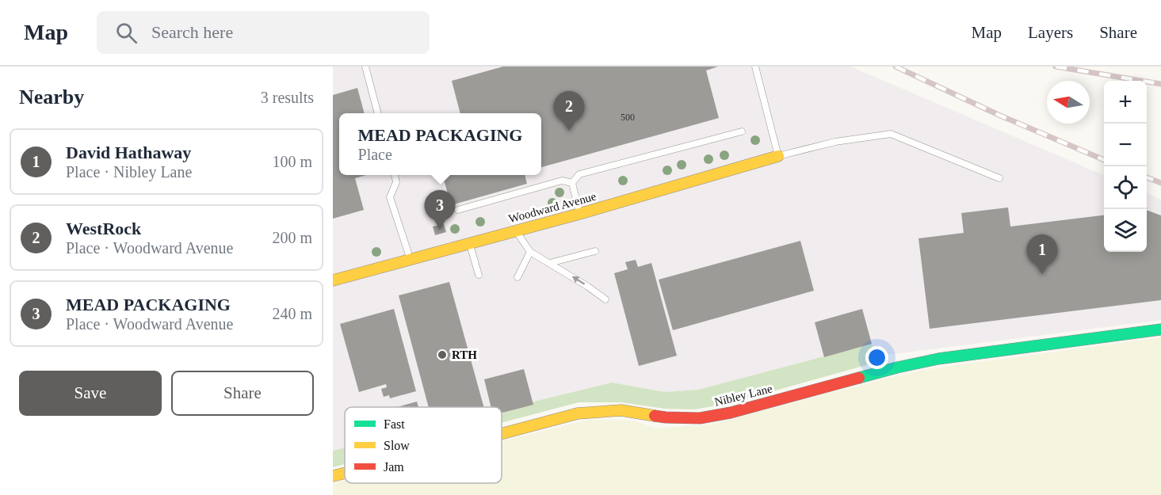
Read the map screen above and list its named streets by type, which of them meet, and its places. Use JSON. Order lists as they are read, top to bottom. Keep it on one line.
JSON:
{"streets":{"street":["Woodward Avenue","Nibley Lane"]},"places":["RTH"],"house_numbers":["500"],"legend":["Fast","Slow","Jam"],"north":"left","page":{"header":"Map","search":"Search here","nav":["Map","Layers","Share"],"heading":["Nearby","3 results"],"map_buttons":["+","−"],"pins":["2","3","1"],"popup":["MEAD PACKAGING","Place"],"list":[{"mark":"1","name":"David Hathaway","note":"Place · Nibley Lane","value":"100 m"},{"mark":"2","name":"WestRock","note":"Place · Woodward Avenue","value":"200 m"},{"mark":"3","name":"MEAD PACKAGING","note":"Place · Woodward Avenue","value":"240 m"}],"buttons":["Save","Share"]}}
